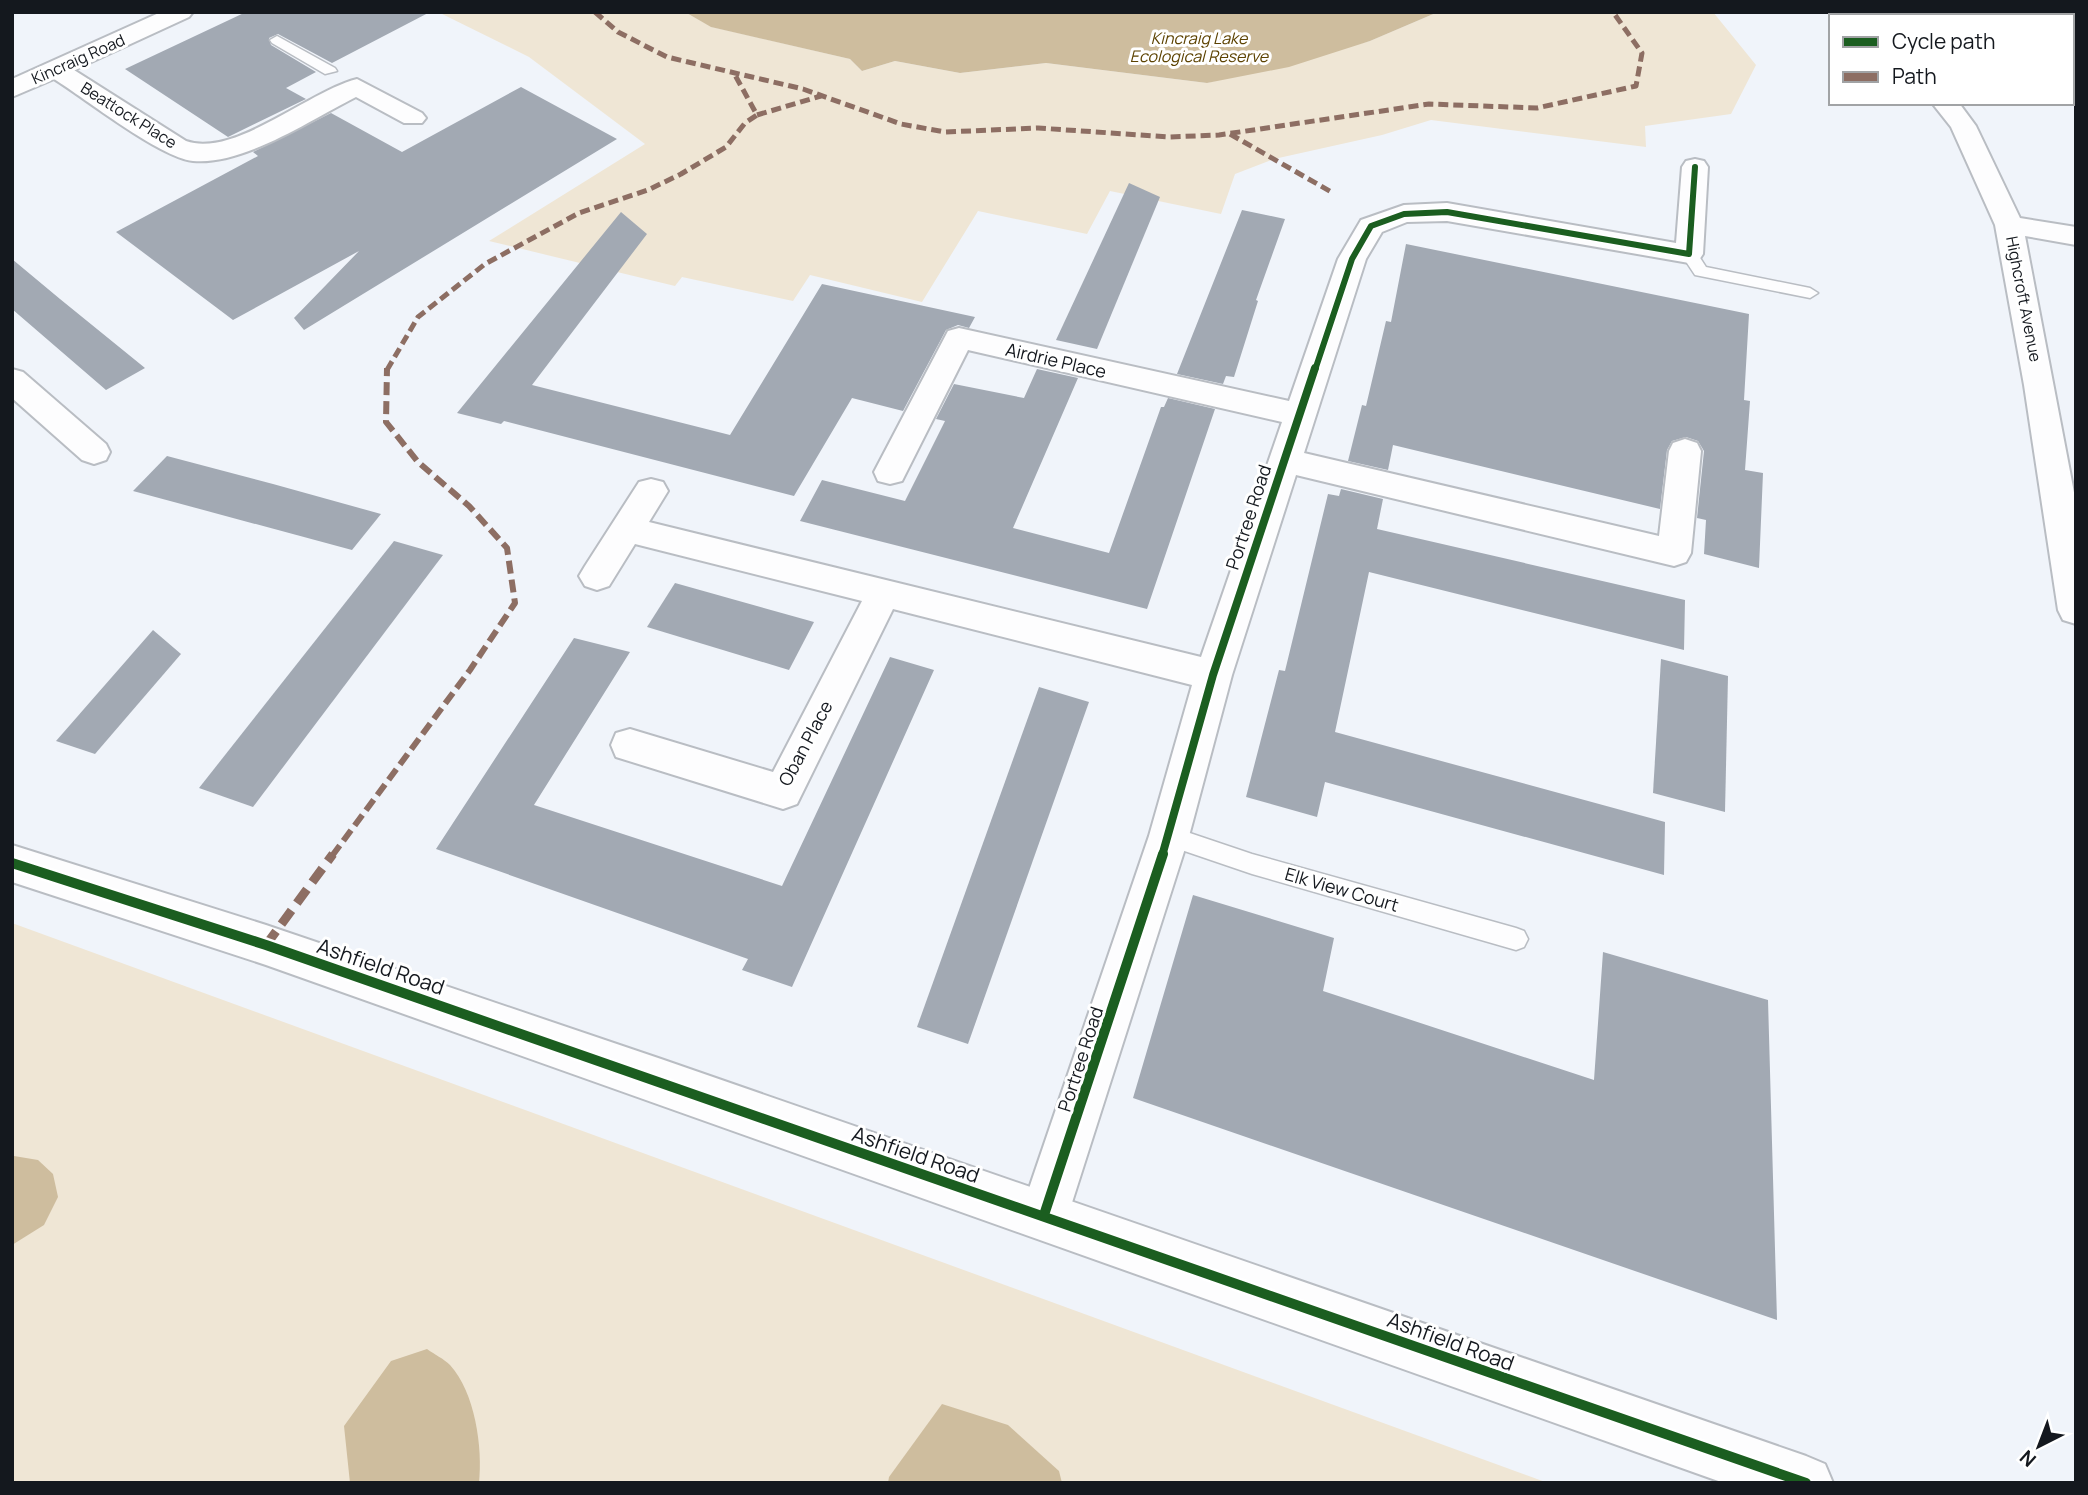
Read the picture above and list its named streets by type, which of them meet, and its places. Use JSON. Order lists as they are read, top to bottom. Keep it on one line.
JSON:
{"streets":{"street":["Kincraig Road","Beattock Place","Highcroft Avenue","Airdrie Place","Portree Road","Oban Place","Ashfield Road"],"lane":["Elk View Court"]},"crossings":[["Kincraig Road","Beattock Place"],["Airdrie Place","Portree Road"],["Portree Road","Elk View Court"],["Portree Road","Ashfield Road"]],"water":["Kincraig Lake Ecological Reserve"],"legend":["Cycle path","Path"],"north":"bottom left"}
